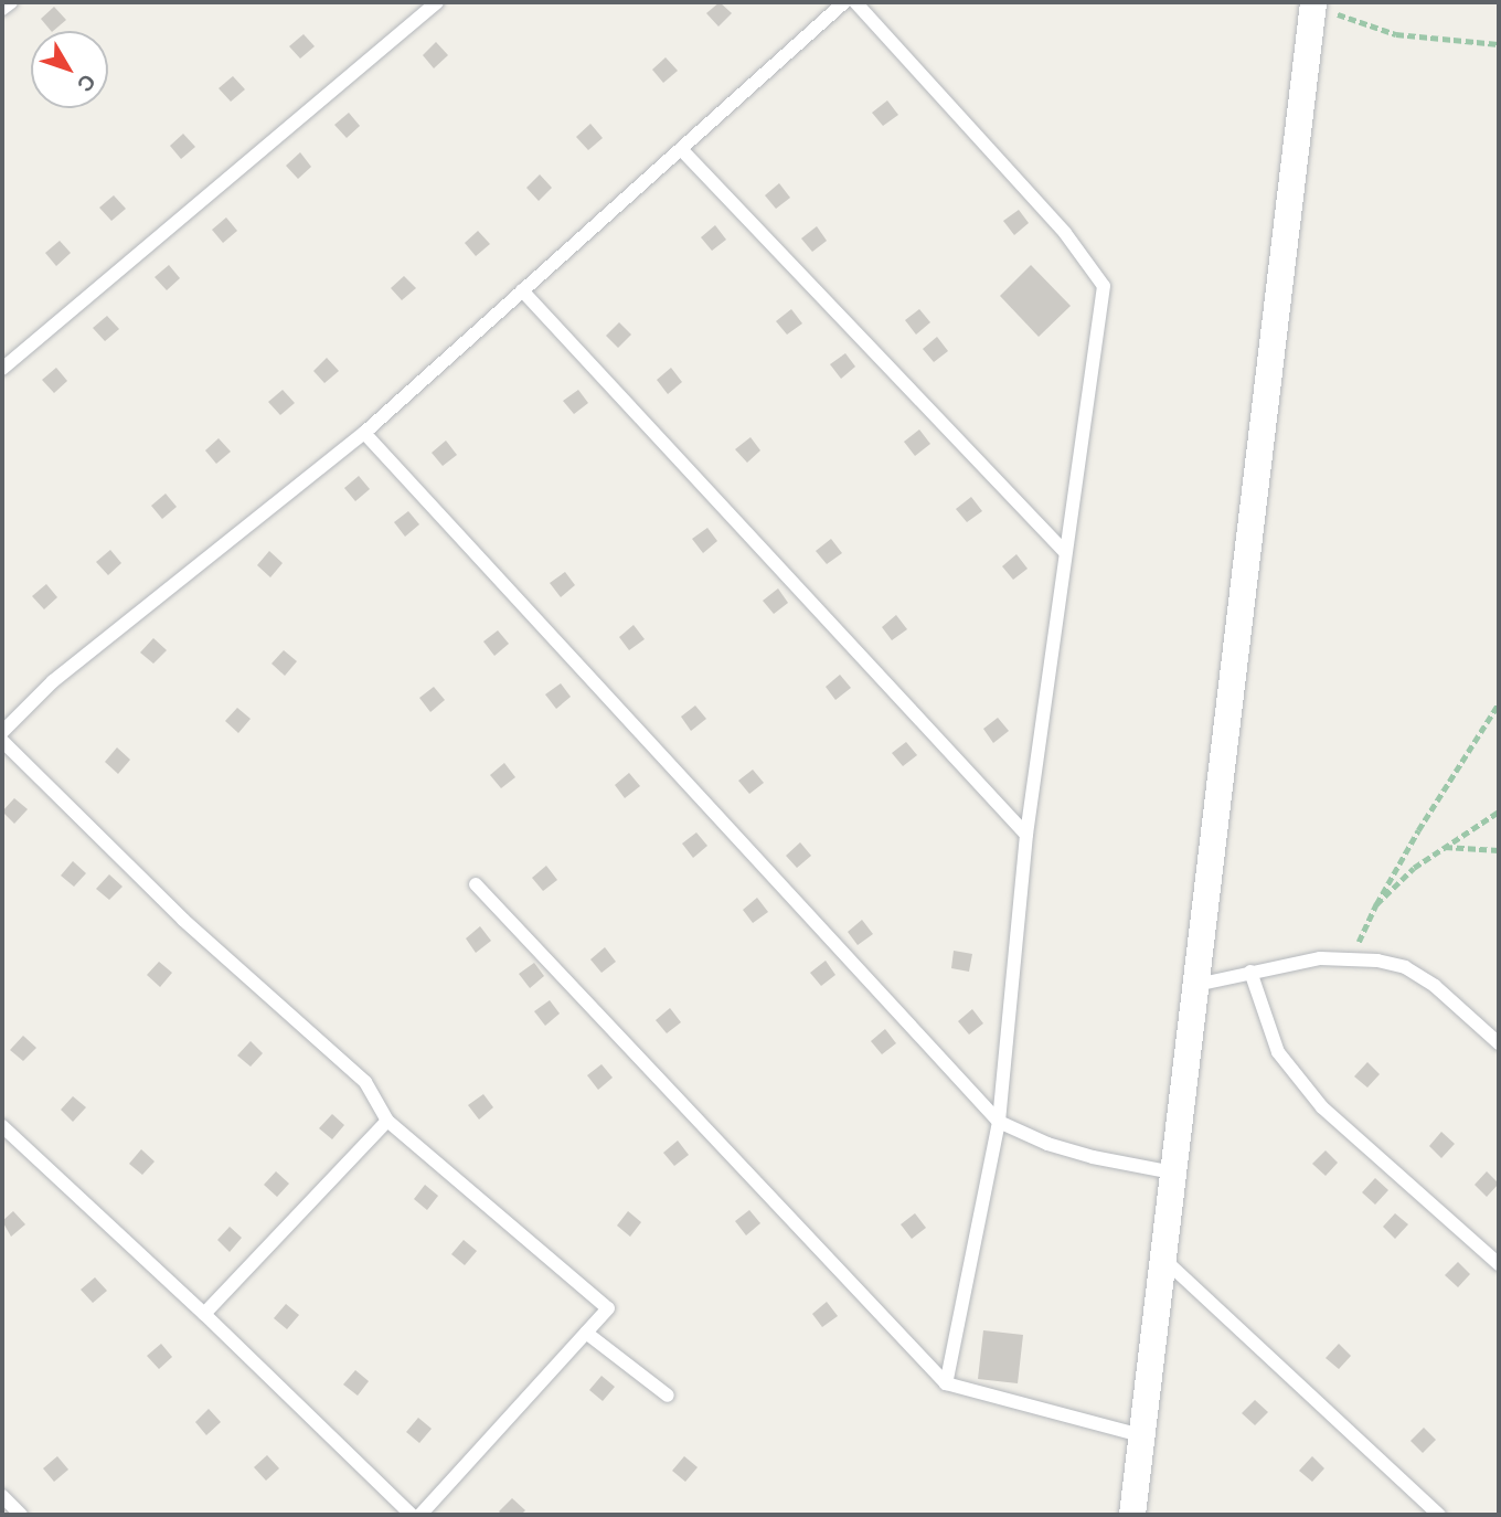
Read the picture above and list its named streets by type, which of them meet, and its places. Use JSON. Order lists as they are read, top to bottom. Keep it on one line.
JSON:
{"north":"bottom right"}
